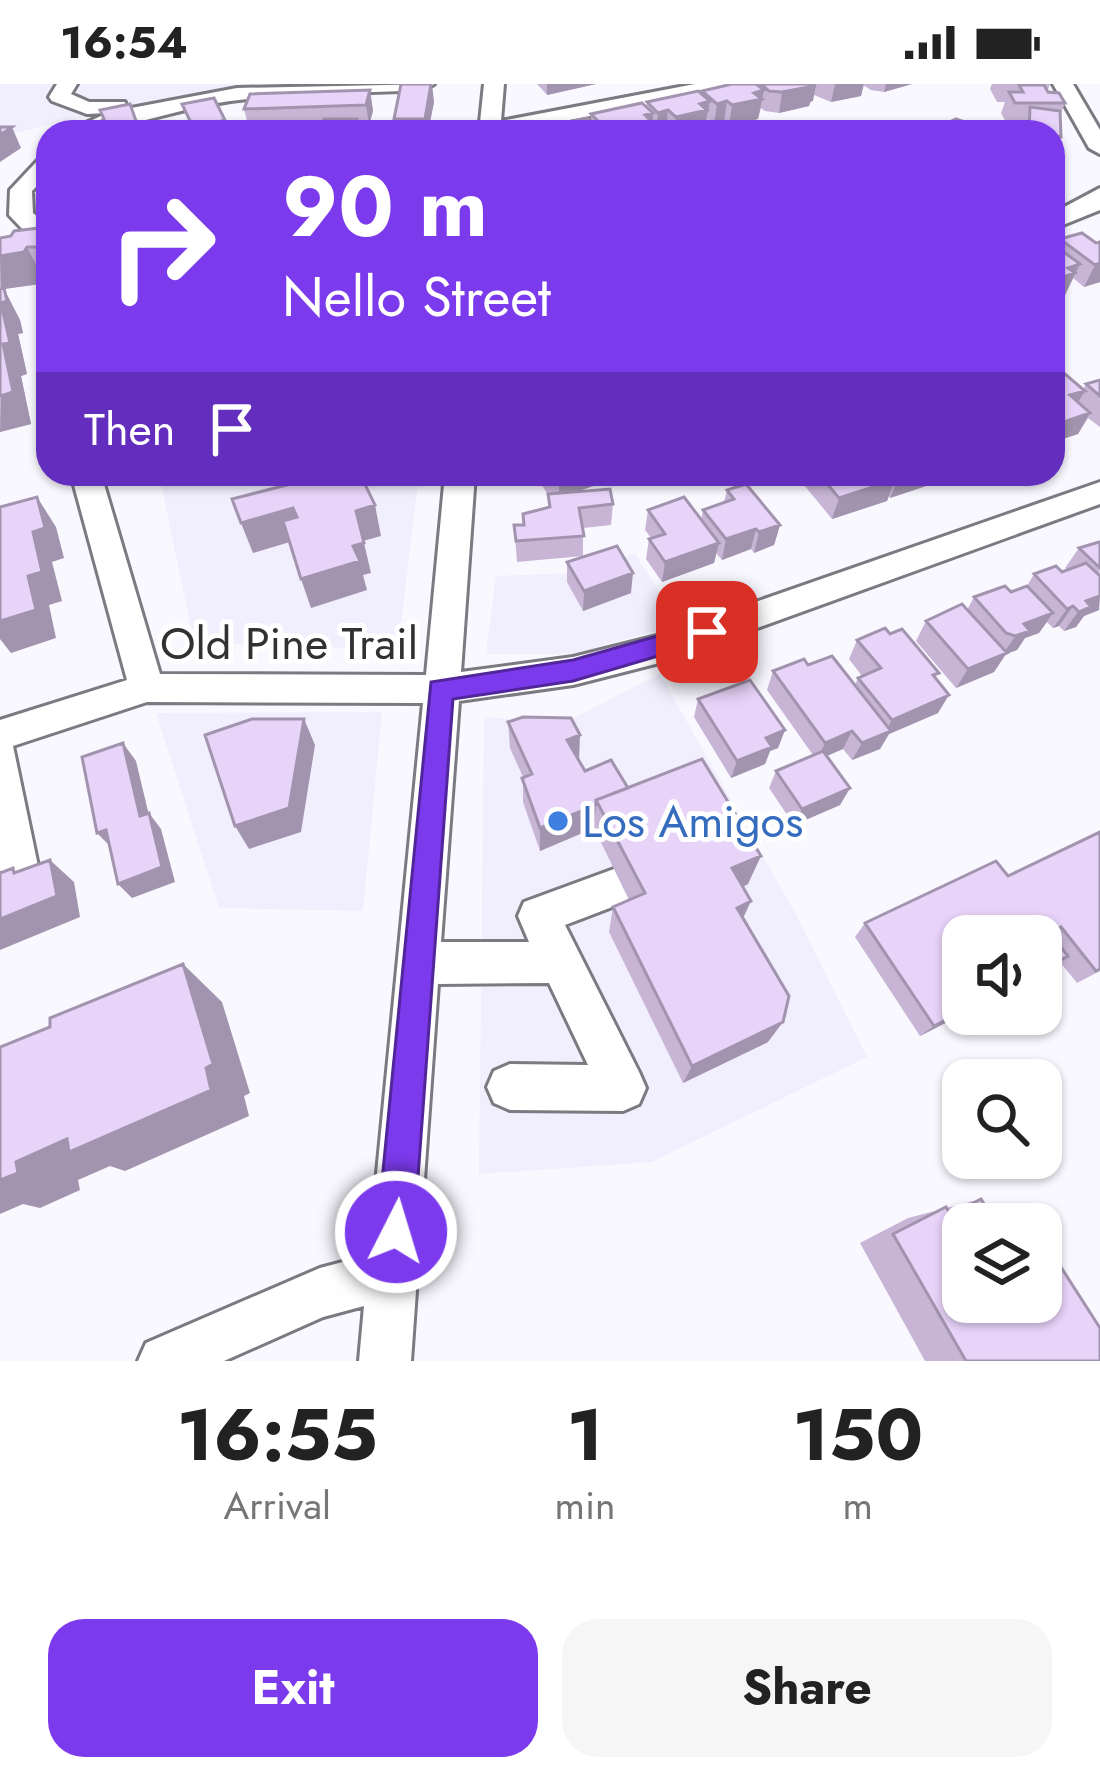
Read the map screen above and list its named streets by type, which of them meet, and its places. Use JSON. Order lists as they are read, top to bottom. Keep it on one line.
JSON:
{"streets":{"street":["Old Pine Trail"]},"places":["Los Amigos"],"page":{"status":"16:54","turn":["90 m","Nello Street"],"then":"Then","eta":["16:55","Arrival","1","min","150","m"],"buttons":["Exit","Share"]}}
